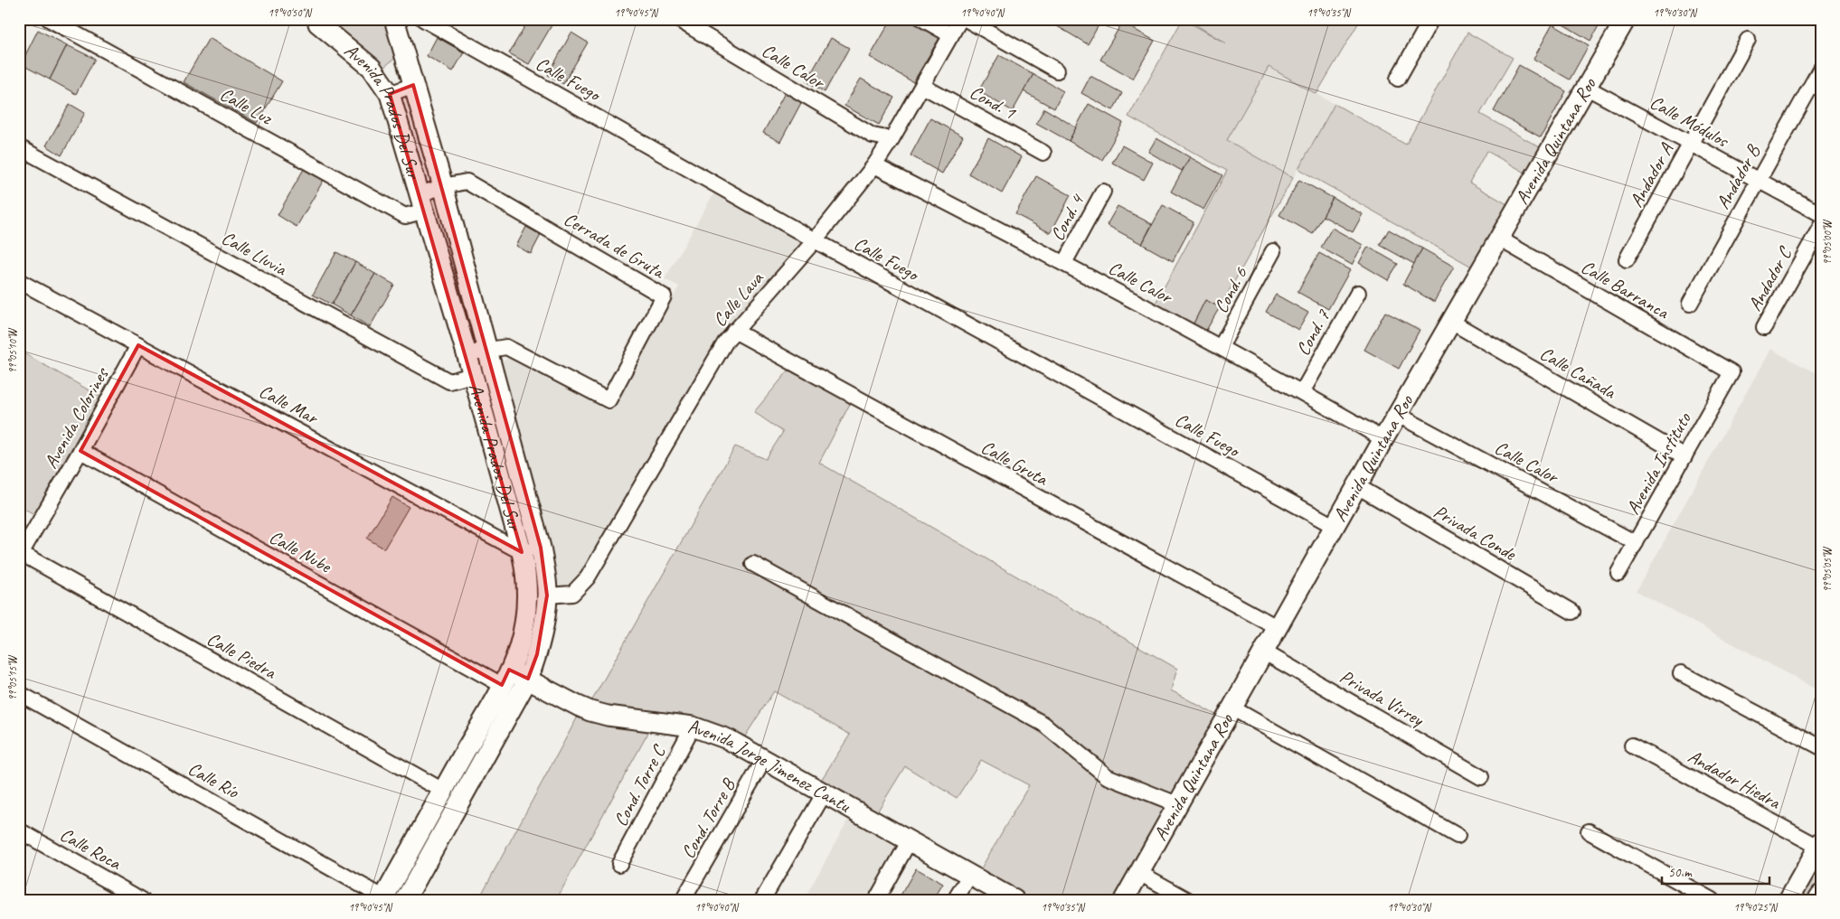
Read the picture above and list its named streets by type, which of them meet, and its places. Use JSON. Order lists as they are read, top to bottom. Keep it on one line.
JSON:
{"streets":{"main road":["Avenida Prados Del Sur","Avenida Quintana Roo","Avenida Jorge Jimenez Cantu"],"street":["Calle Calor","Calle Fuego","Cond. 1","Calle Luz","Calle Módulos","Andador A","Andador B","Cond. 4","Cerrada de Gruta","Calle Lluvia","Andador C","Calle Barranca","Cond. 6","Calle Lava","Cond. 7","Calle Cañada","Calle Mar","Avenida Colorines","Calle Gruta","Avenida Instituto","Privada Conde","Calle Nube","Calle Piedra","Privada Virrey","Andador Hiedra","Calle Río","Cond. Torre C","Cond. Torre B","Calle Roca"]},"crossings":[["Calle Calor","Avenida Quintana Roo"],["Calle Calor","Cond. 4"],["Calle Calor","Cond. 6"],["Calle Calor","Calle Lava"],["Calle Calor","Cond. 7"],["Calle Calor","Avenida Instituto"],["Calle Fuego","Avenida Quintana Roo"],["Calle Fuego","Calle Lava"],["Cond. 1","Calle Lava"],["Calle Luz","Avenida Prados Del Sur"],["Calle Luz","Cerrada de Gruta"],["Avenida Prados Del Sur","Cerrada de Gruta"],["Avenida Prados Del Sur","Calle Lluvia"],["Avenida Prados Del Sur","Calle Lava"],["Avenida Prados Del Sur","Calle Mar"],["Avenida Prados Del Sur","Calle Nube"],["Avenida Prados Del Sur","Calle Piedra"],["Avenida Prados Del Sur","Avenida Jorge Jimenez Cantu"],["Avenida Prados Del Sur","Calle Río"],["Calle Módulos","Avenida Quintana Roo"],["Calle Módulos","Andador A"],["Calle Módulos","Andador B"],["Avenida Quintana Roo","Calle Barranca"],["Avenida Quintana Roo","Calle Cañada"],["Avenida Quintana Roo","Calle Gruta"],["Avenida Quintana Roo","Privada Conde"],["Avenida Quintana Roo","Privada Virrey"],["Calle Barranca","Avenida Instituto"],["Calle Lava","Calle Gruta"],["Calle Cañada","Avenida Instituto"],["Calle Mar","Avenida Colorines"],["Avenida Colorines","Calle Nube"],["Avenida Colorines","Calle Piedra"],["Calle Nube","Avenida Jorge Jimenez Cantu"],["Avenida Jorge Jimenez Cantu","Cond. Torre C"],["Avenida Jorge Jimenez Cantu","Cond. Torre B"]],"scale_bar":"50 m","coordinates":["19°40'50\"N","19°40'45\"N","19°40'40\"N","19°40'35\"N","19°40'30\"N","99°05'00\"W","99°05'10\"W","99°05'05\"W","99°05'15\"W","19°40'25\"N"]}
